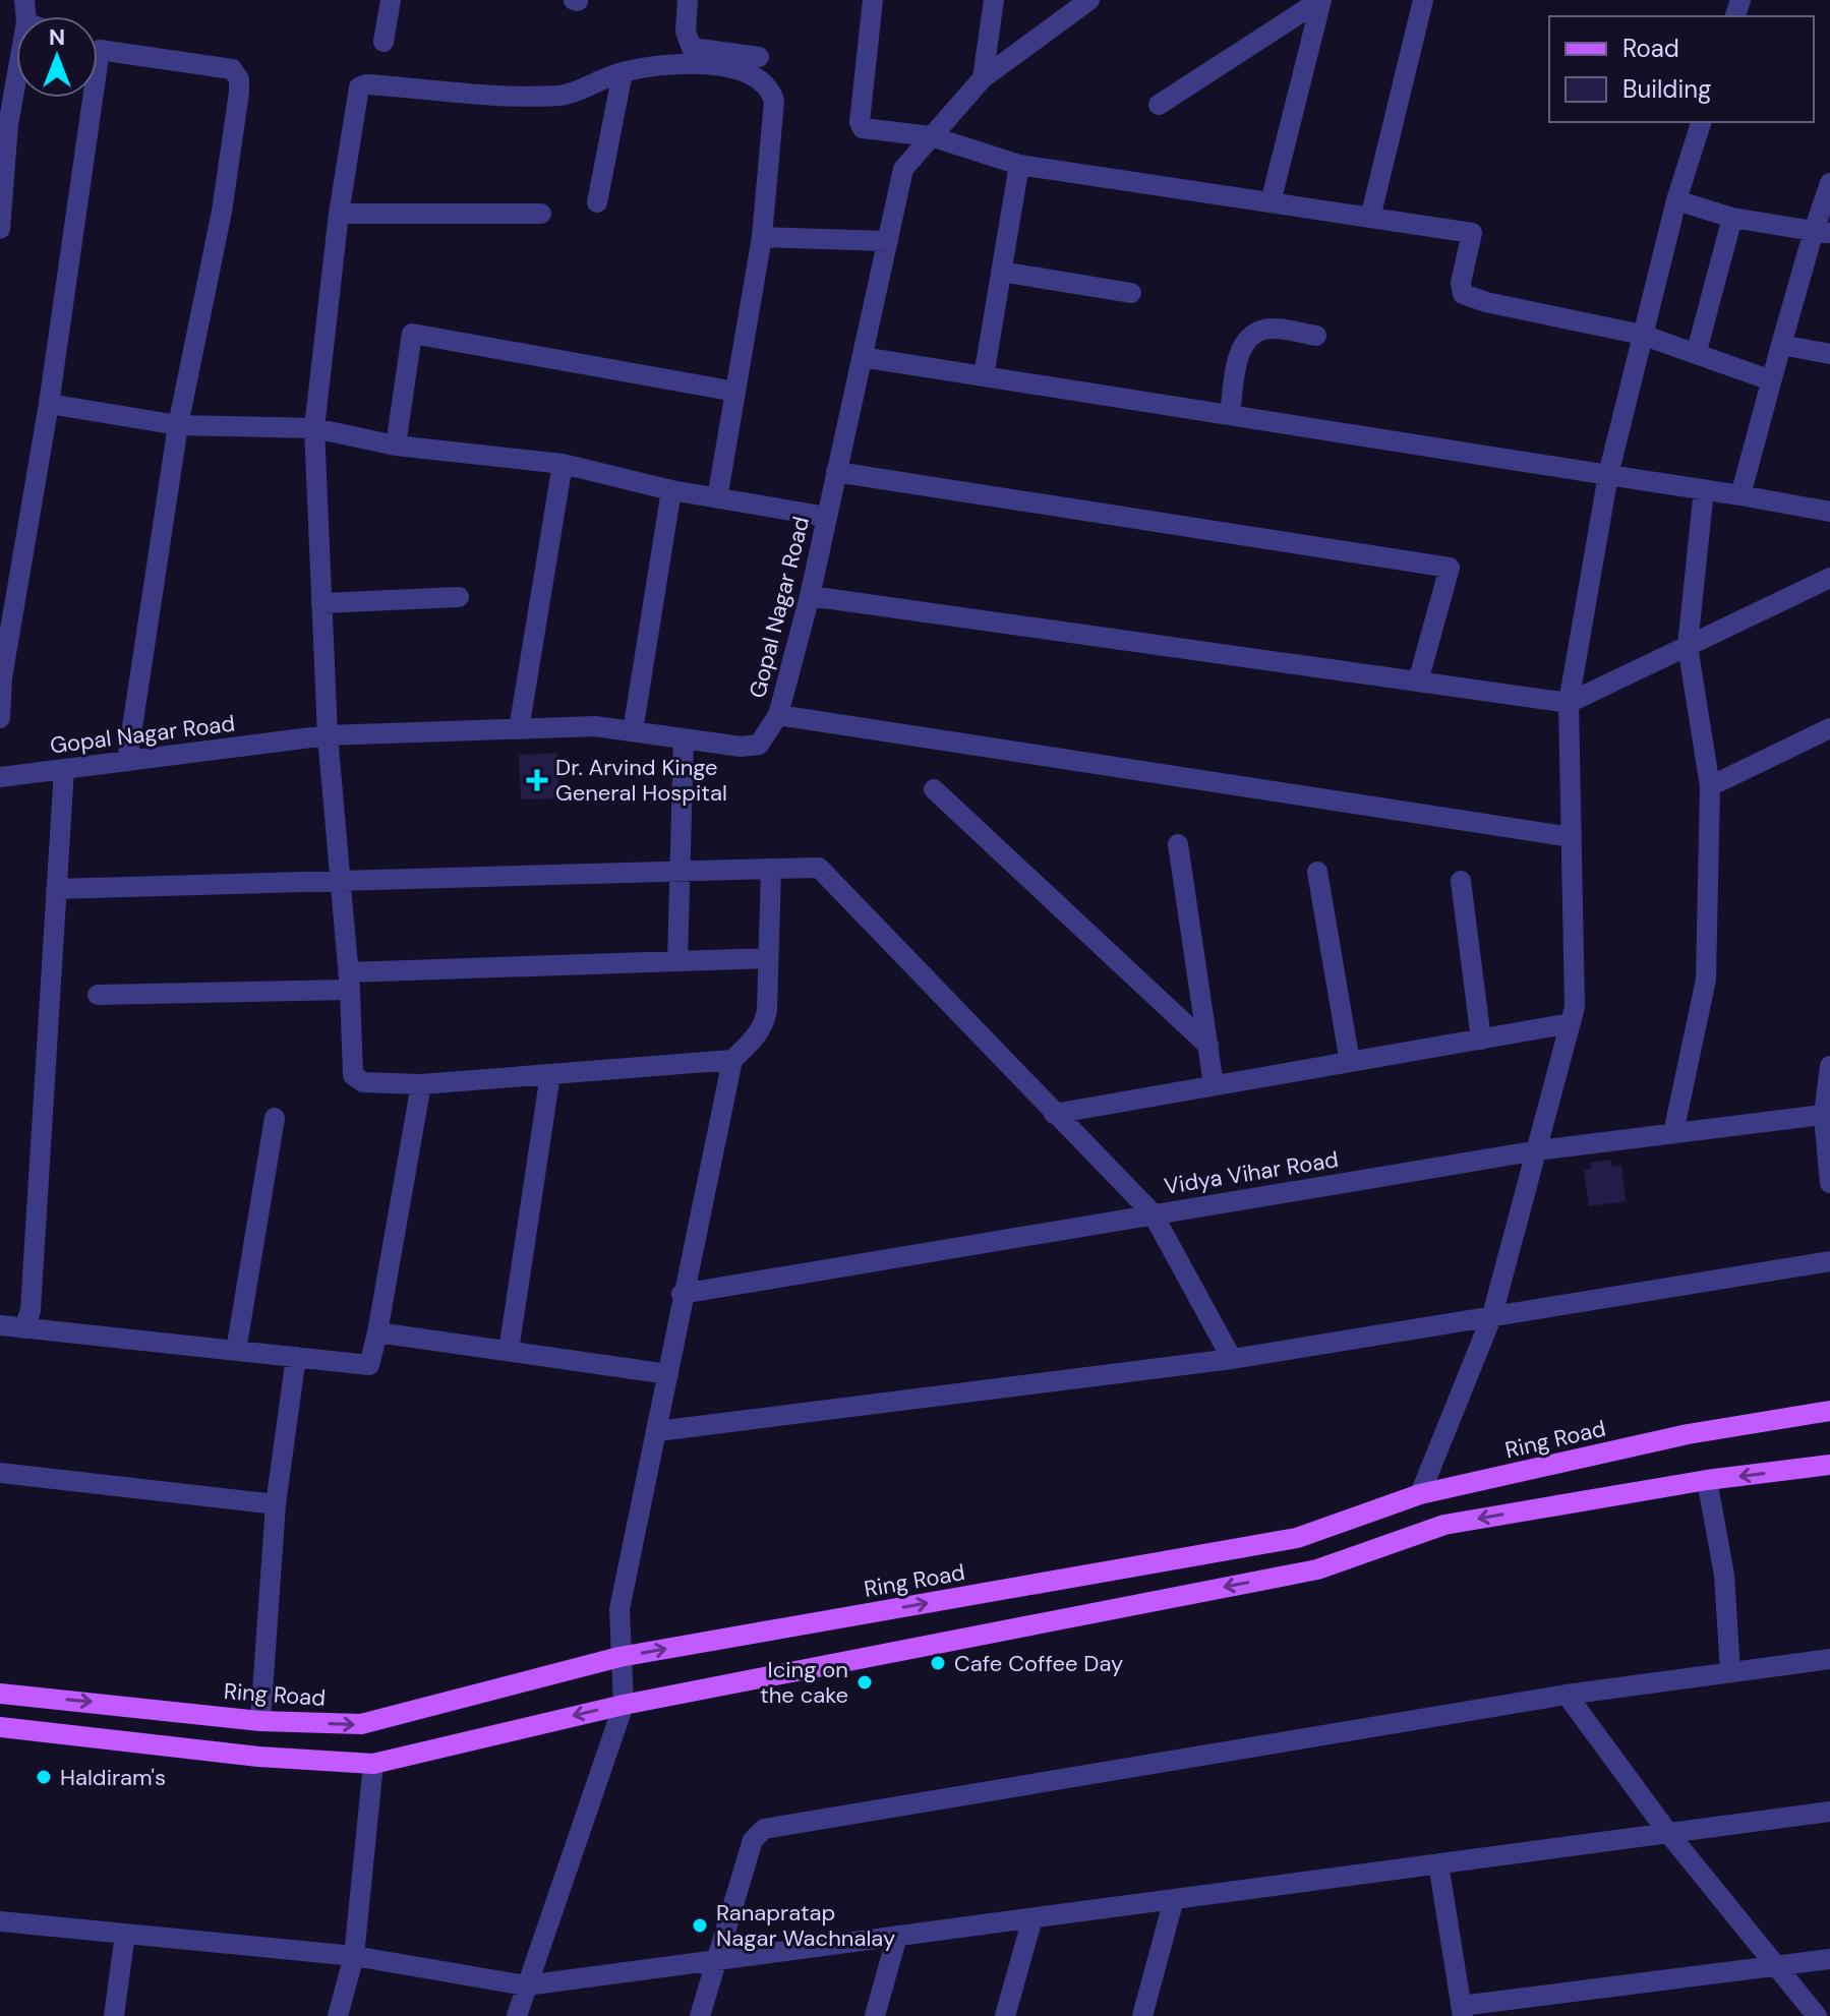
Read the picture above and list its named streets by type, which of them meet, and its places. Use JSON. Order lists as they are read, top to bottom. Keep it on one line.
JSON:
{"streets":{"main road":["Ring Road"],"street":["Gopal Nagar Road","Vidya Vihar Road"]},"places":{"health":["Dr. Arvind Kinge General Hospital"],"other":["Cafe Coffee Day","Icing on the cake","Haldiram's","Ranapratap Nagar Wachnalay"]},"legend":["Road","Building"],"north":"top"}
